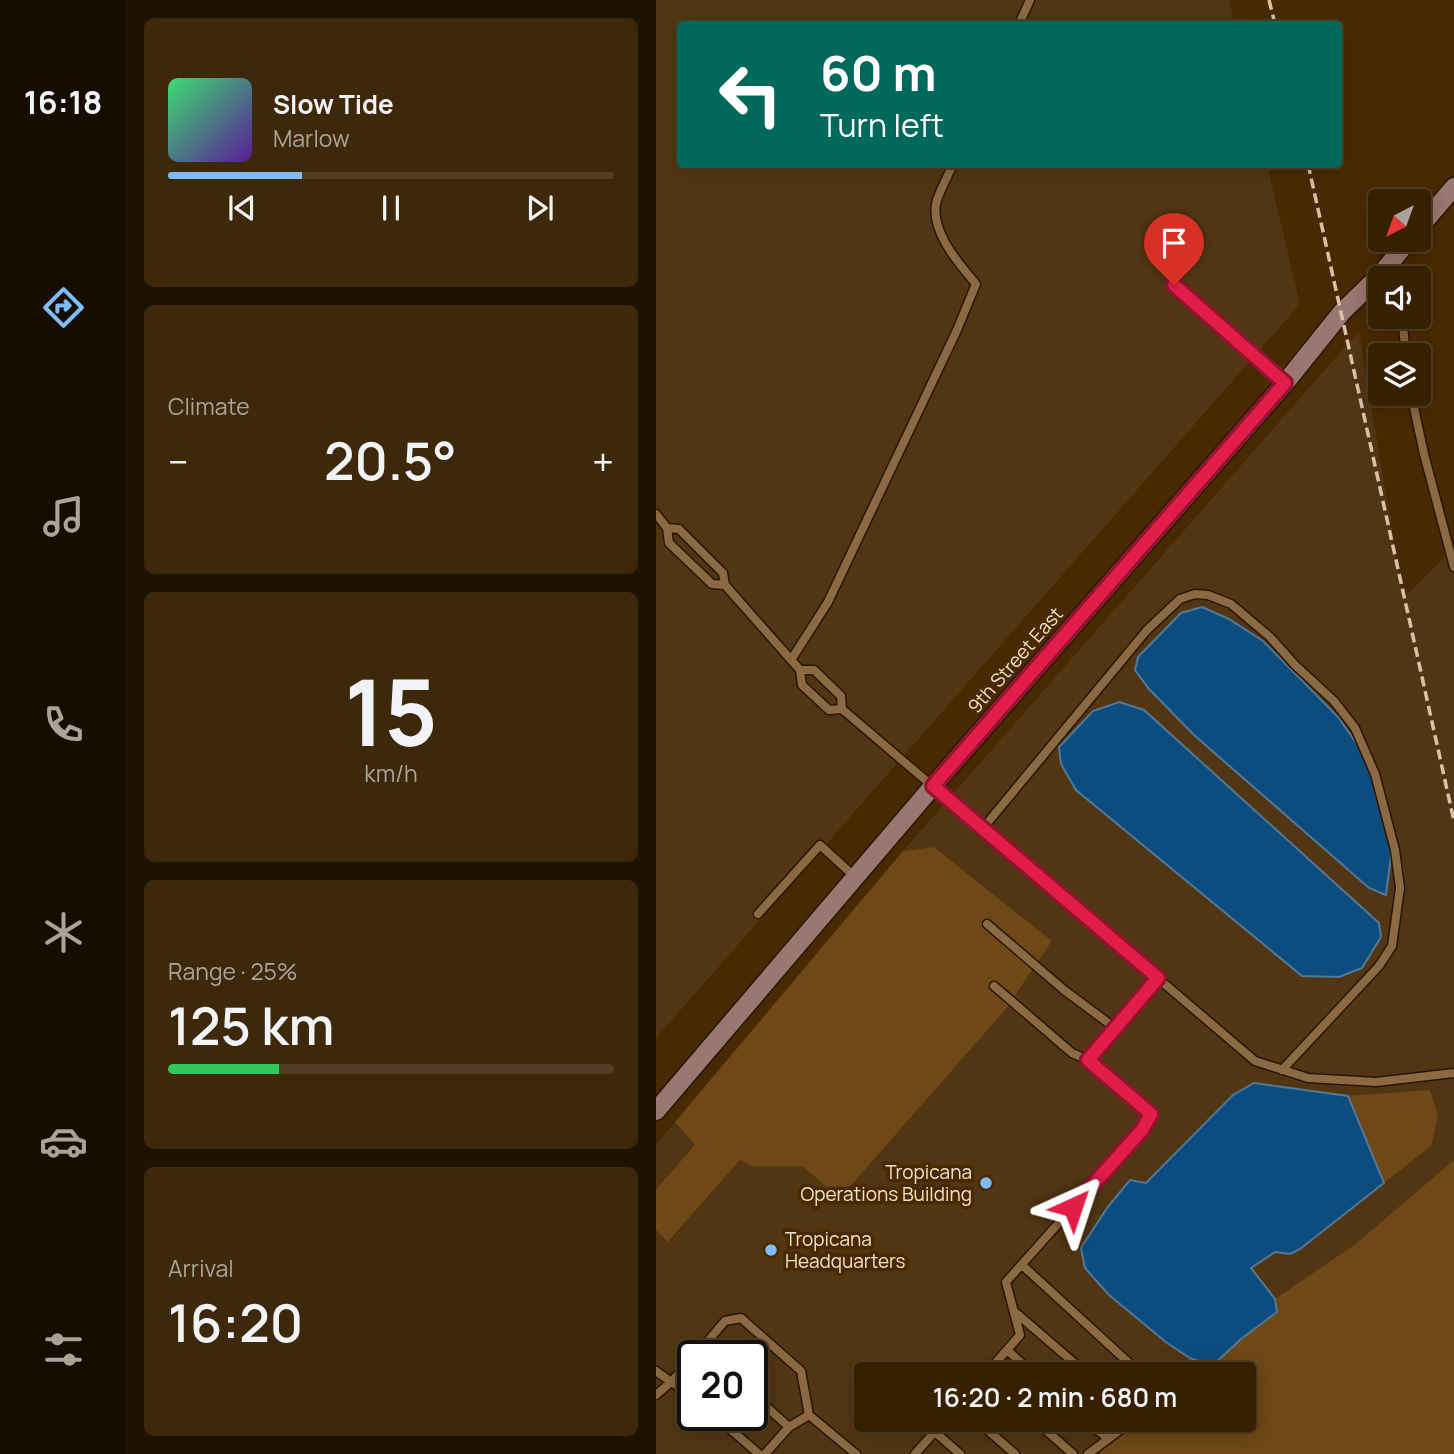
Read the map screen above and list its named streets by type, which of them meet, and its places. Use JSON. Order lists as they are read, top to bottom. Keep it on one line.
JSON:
{"streets":{"street":["9th Street East"]},"places":["Tropicana Operations Building","Tropicana Headquarters"],"north":"bottom left","page":{"tabs":"16:18","turn":["60 m","Turn left"],"song":["Slow Tide","Marlow"],"tile":["Climate",["15","km/h"],["Range · 25%","125 km"],["Arrival","16:20"]],"heat":["−","20.5°","+"],"limit":"20","trip":"16:20 · 2 min · 680 m"}}
